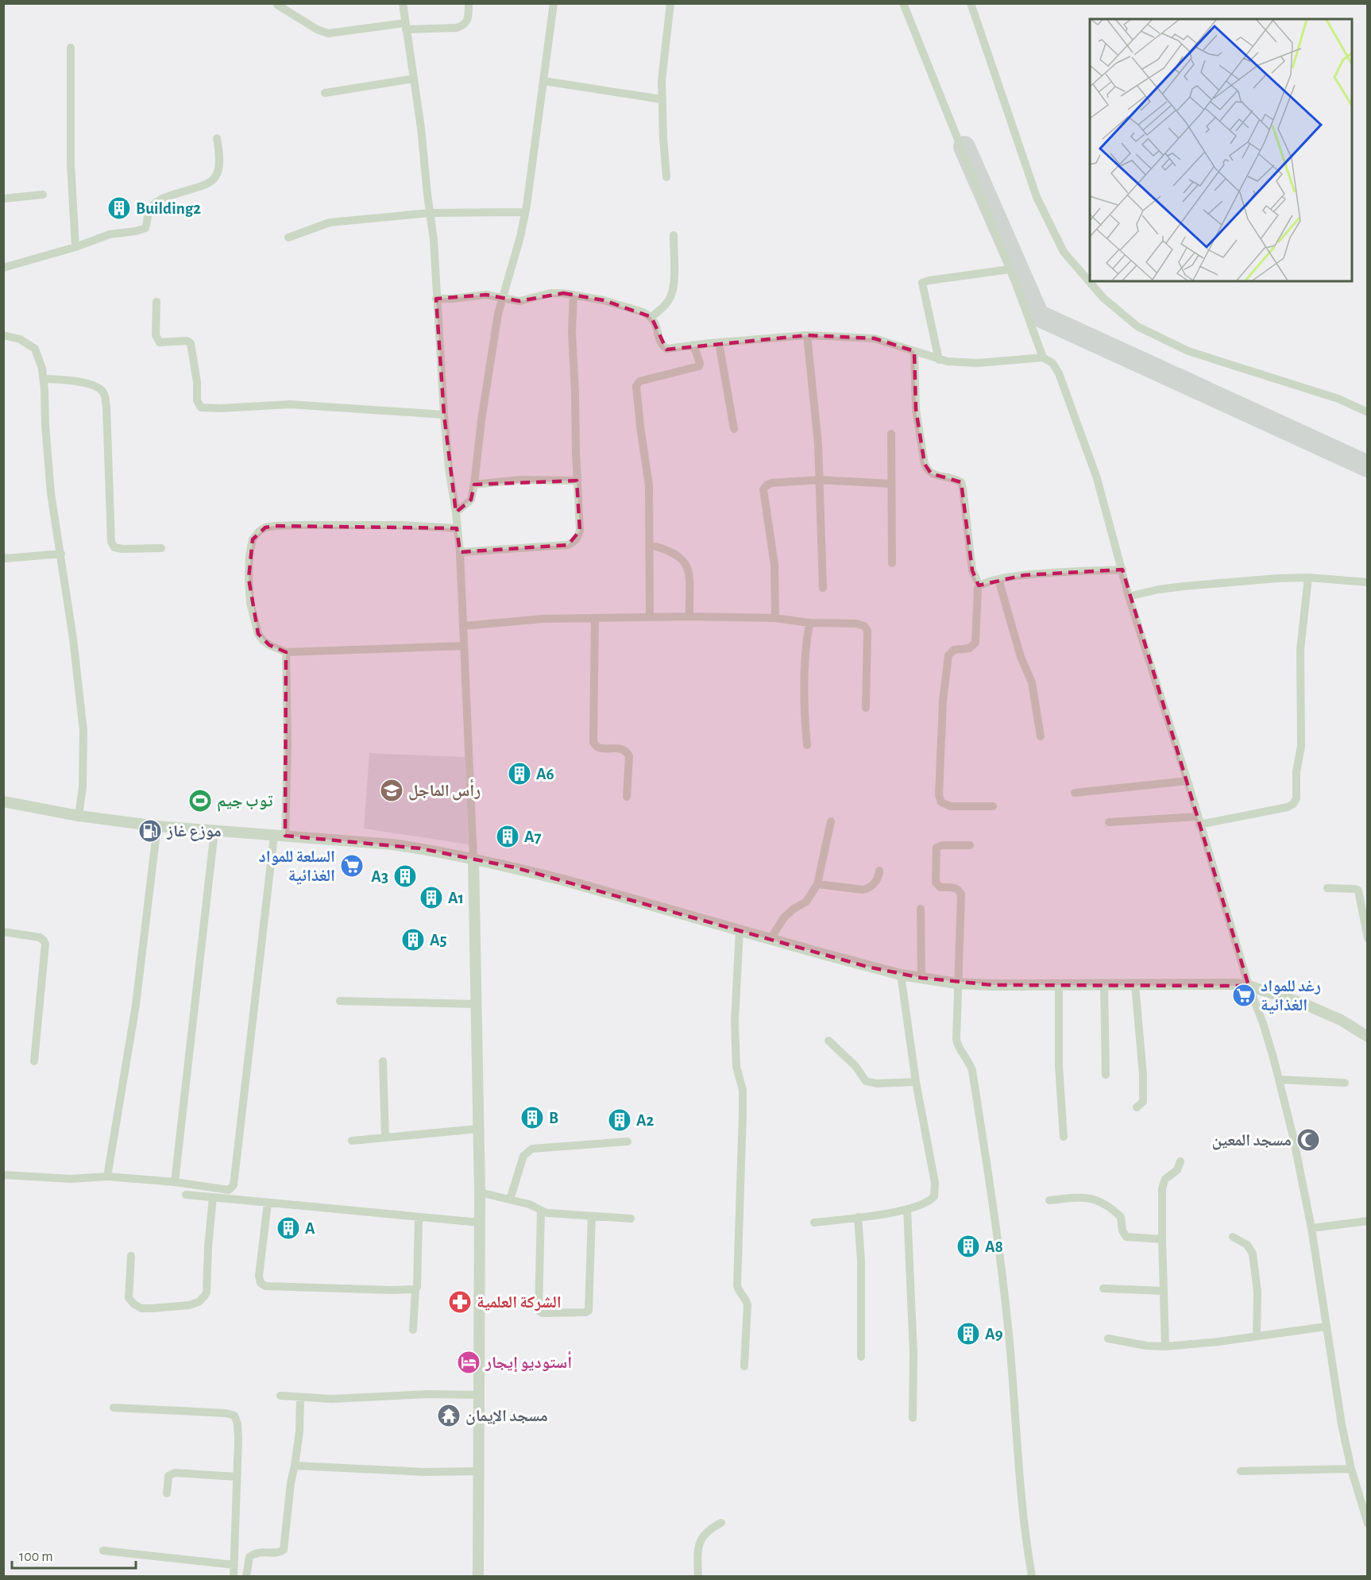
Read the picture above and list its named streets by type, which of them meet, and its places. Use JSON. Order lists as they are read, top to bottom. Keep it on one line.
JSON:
{"places":{"building":["Building2","A6","A7","A3","A1","A5","B","A2","A","A8","A9"],"school or university":["رأس الماجل"],"sports":["توب جيم"],"fuel station":["موزع غاز"],"supermarket":["السلعة للمواد الغذائية","رغد للمواد الغذائية"],"mosque":["مسجد المعين"],"pharmacy":["الشركة العلمية"],"hotel":["أستوديو إيجار"],"temple":["مسجد الإيمان"]},"scale_bar":"100 m"}
